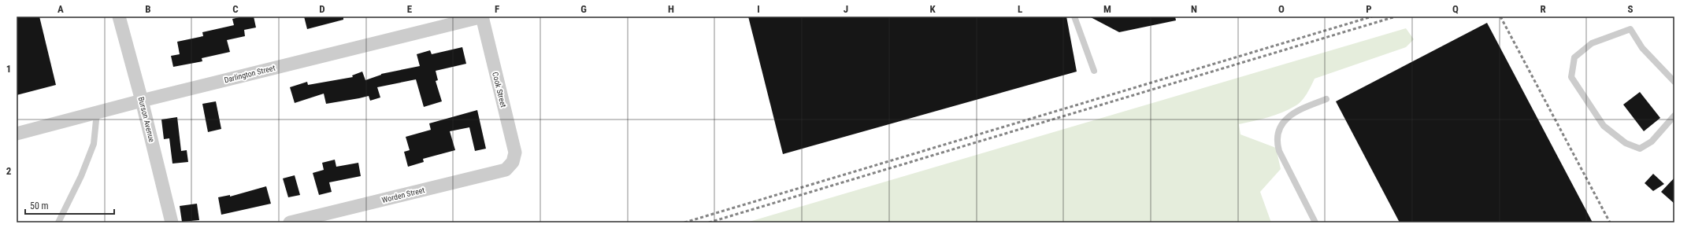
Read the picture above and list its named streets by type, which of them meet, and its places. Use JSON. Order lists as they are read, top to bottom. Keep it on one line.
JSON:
{"streets":{"street":["Darlington Street","Cook Street","Burson Avenue","Worden Street"]},"crossings":[["Darlington Street","Cook Street"],["Darlington Street","Burson Avenue"],["Cook Street","Worden Street"]],"scale_bar":"50 m","grid":{"columns":["A","B","C","D","E","F","G","H","I","J","K","L","M","N","O","P","Q","R","S"],"rows":["1","2"]}}
